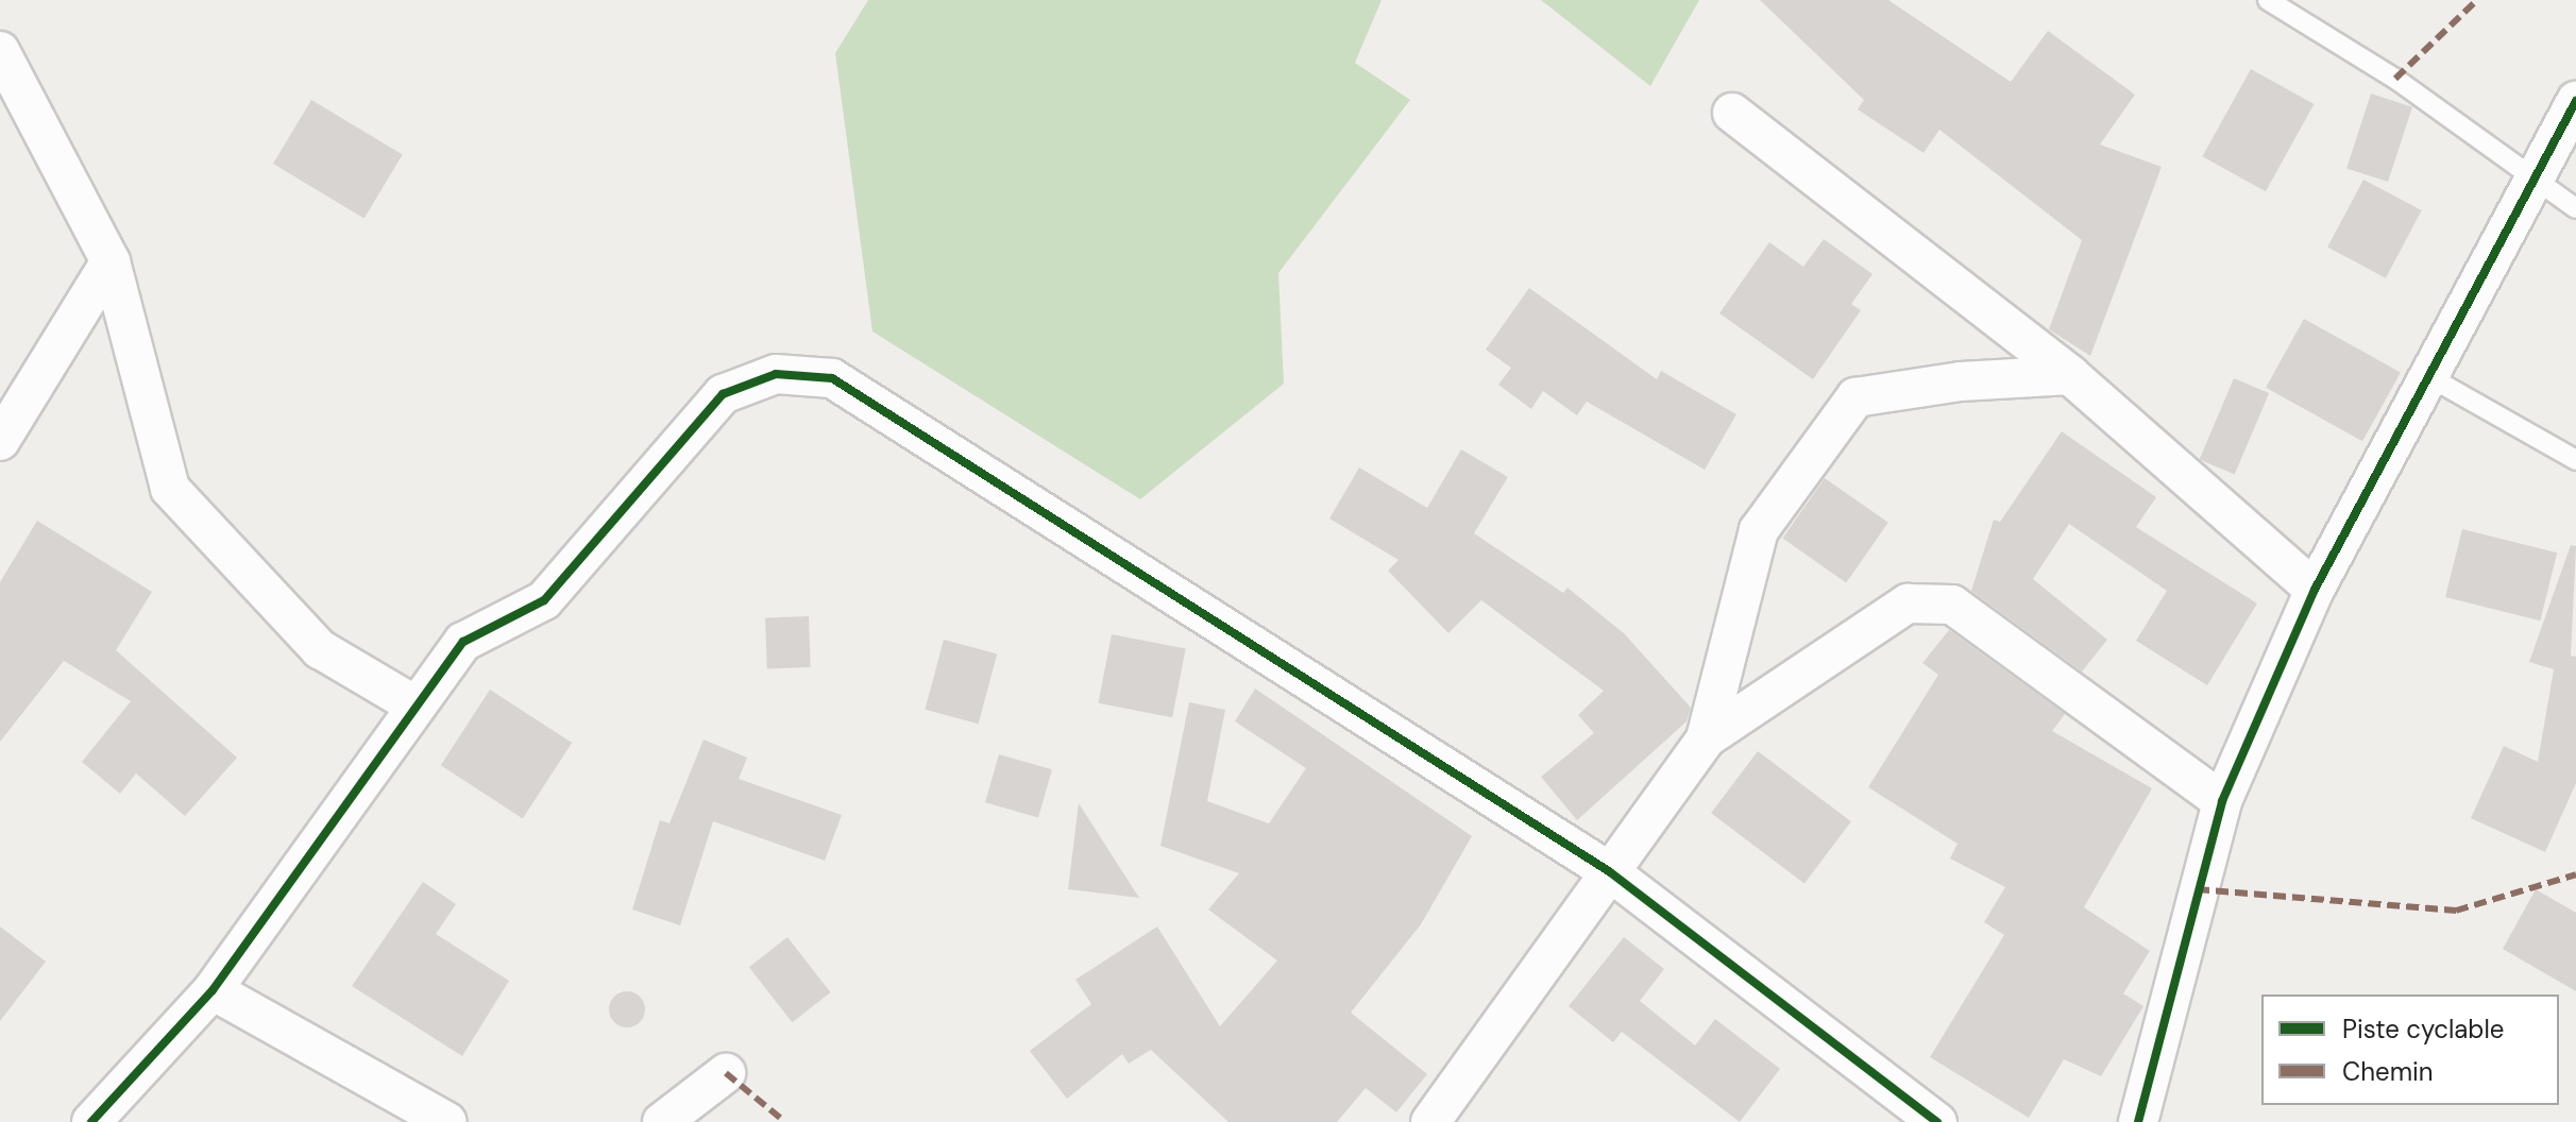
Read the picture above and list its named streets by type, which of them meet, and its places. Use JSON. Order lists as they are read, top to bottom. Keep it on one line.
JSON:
{"legend":["Piste cyclable","Chemin"]}
